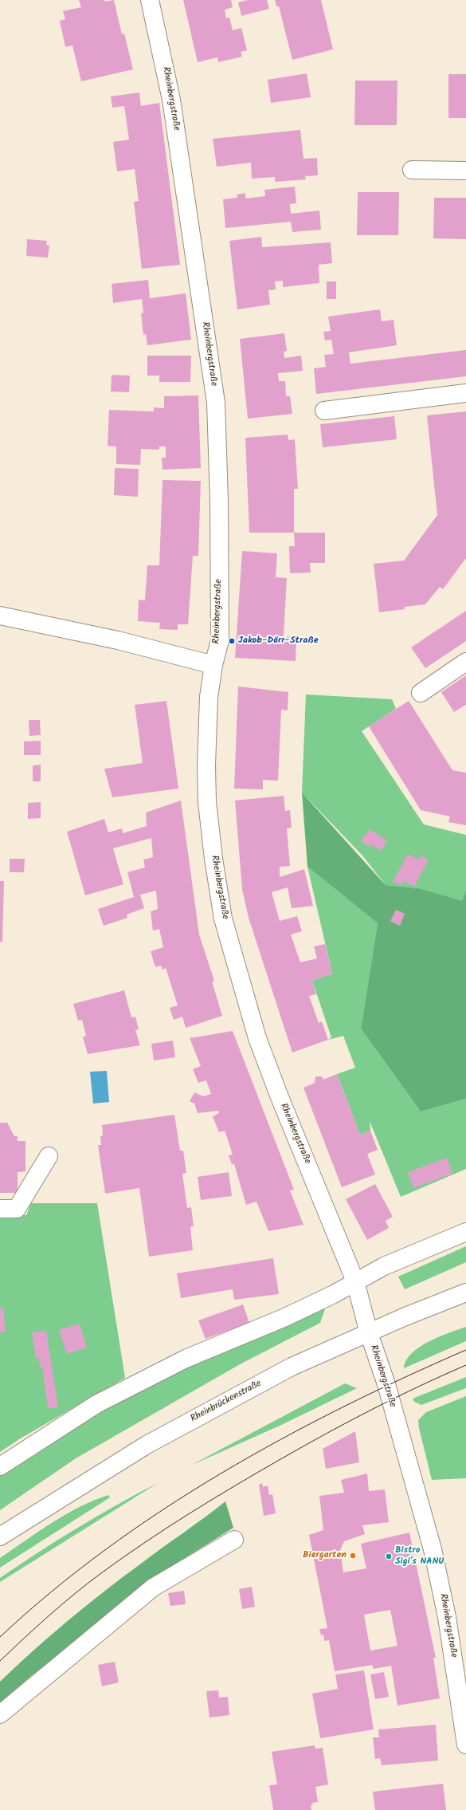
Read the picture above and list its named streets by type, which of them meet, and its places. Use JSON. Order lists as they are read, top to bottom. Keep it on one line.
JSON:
{"streets":{"street":["Rheinbergstraße","Rheinbrückenstraße"]},"crossings":[["Rheinbergstraße","Rheinbrückenstraße"]],"places":["Jakob-Dörr-Straße","Biergarten","Bistro Sigi's NANU"]}
